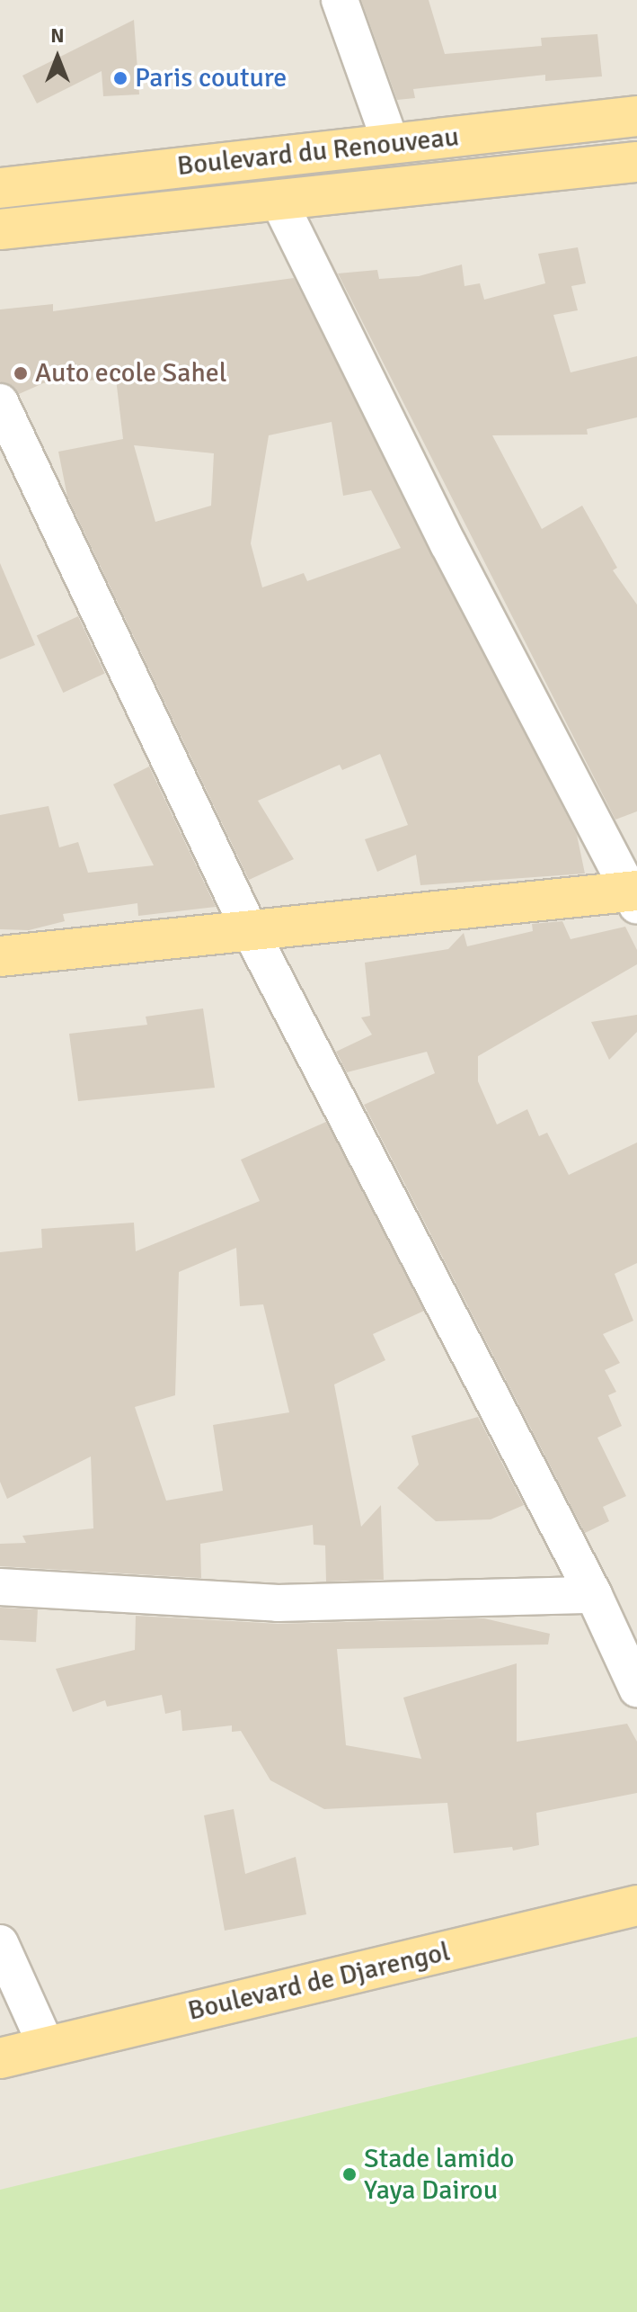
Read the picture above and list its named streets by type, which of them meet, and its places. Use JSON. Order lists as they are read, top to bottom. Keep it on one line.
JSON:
{"streets":{"main road":["Boulevard du Renouveau","Boulevard de Djarengol"]},"places":["Paris couture","Auto ecole Sahel","Stade lamido Yaya Dairou"],"north":"top"}
